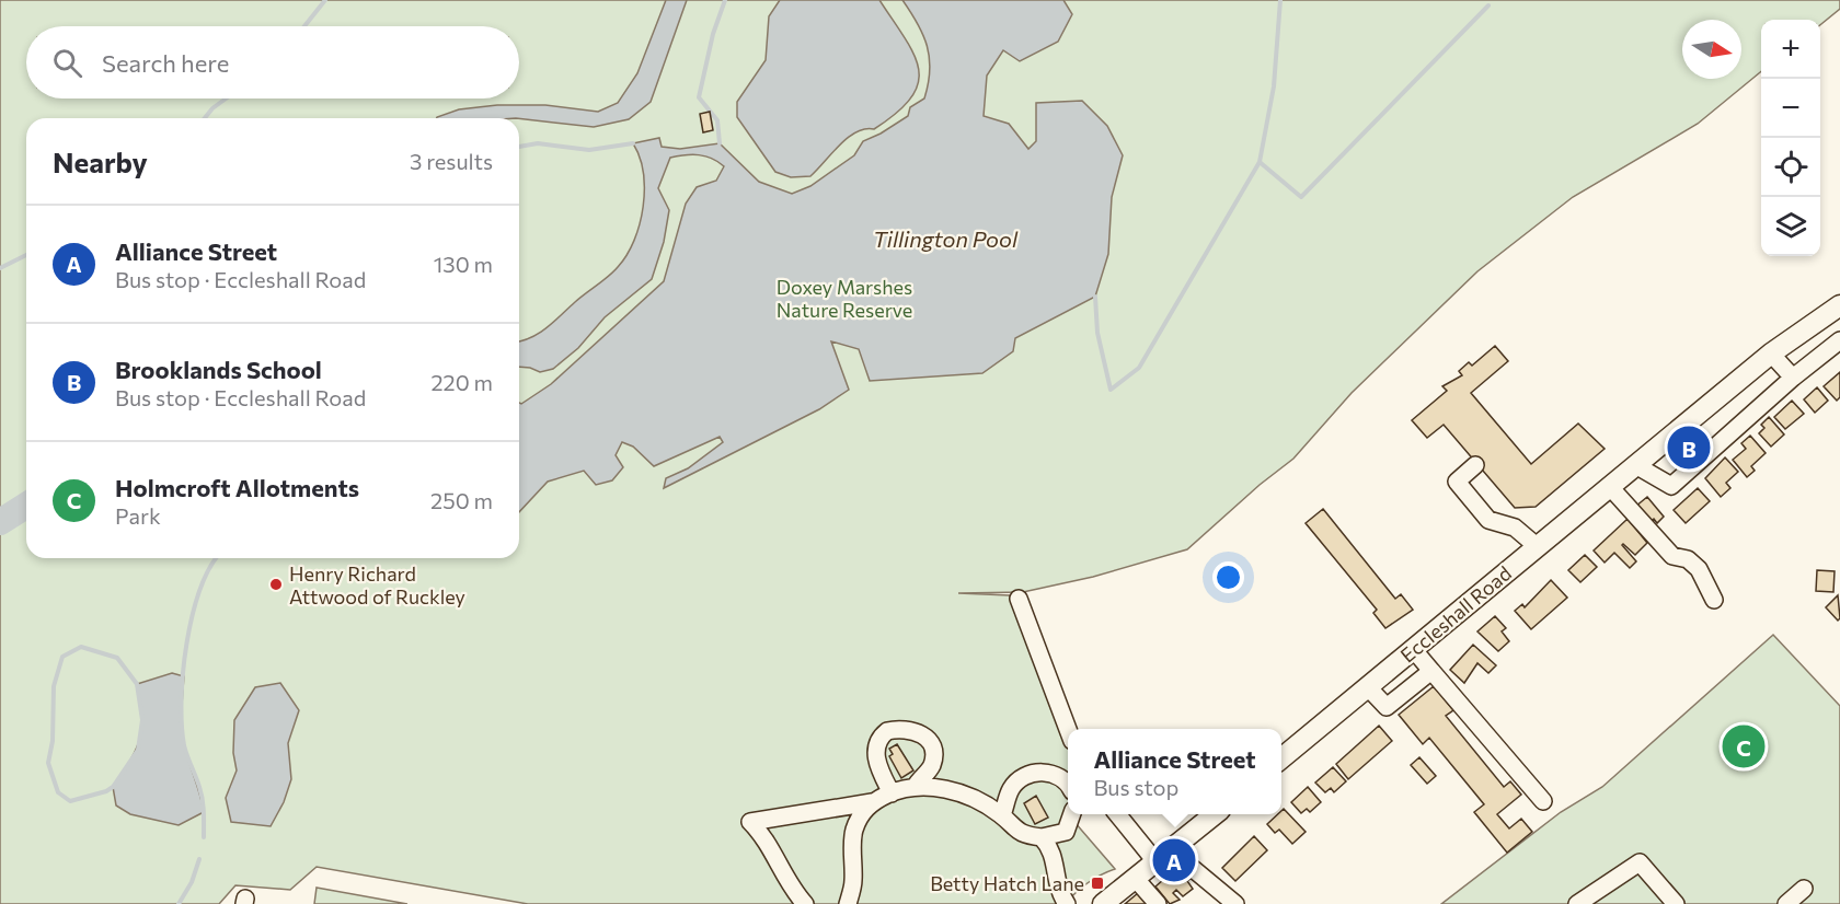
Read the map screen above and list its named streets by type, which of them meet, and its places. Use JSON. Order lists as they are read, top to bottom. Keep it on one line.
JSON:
{"streets":{"main road":["Eccleshall Road"]},"water":["Tillington Pool"],"parks":["Doxey Marshes Nature Reserve"],"places":{"other":["Henry Richard Attwood of Ruckley"],"transit":["Betty Hatch Lane"]},"north":"right","page":{"map_buttons":["+","−"],"search":"Search here","heading":["Nearby","3 results"],"list":[{"mark":"A","name":"Alliance Street","note":"Bus stop · Eccleshall Road","value":"130 m"},{"mark":"B","name":"Brooklands School","note":"Bus stop · Eccleshall Road","value":"220 m"},{"mark":"C","name":"Holmcroft Allotments","note":"Park","value":"250 m"}],"pins":["B","C","A"],"popup":["Alliance Street","Bus stop"]}}
